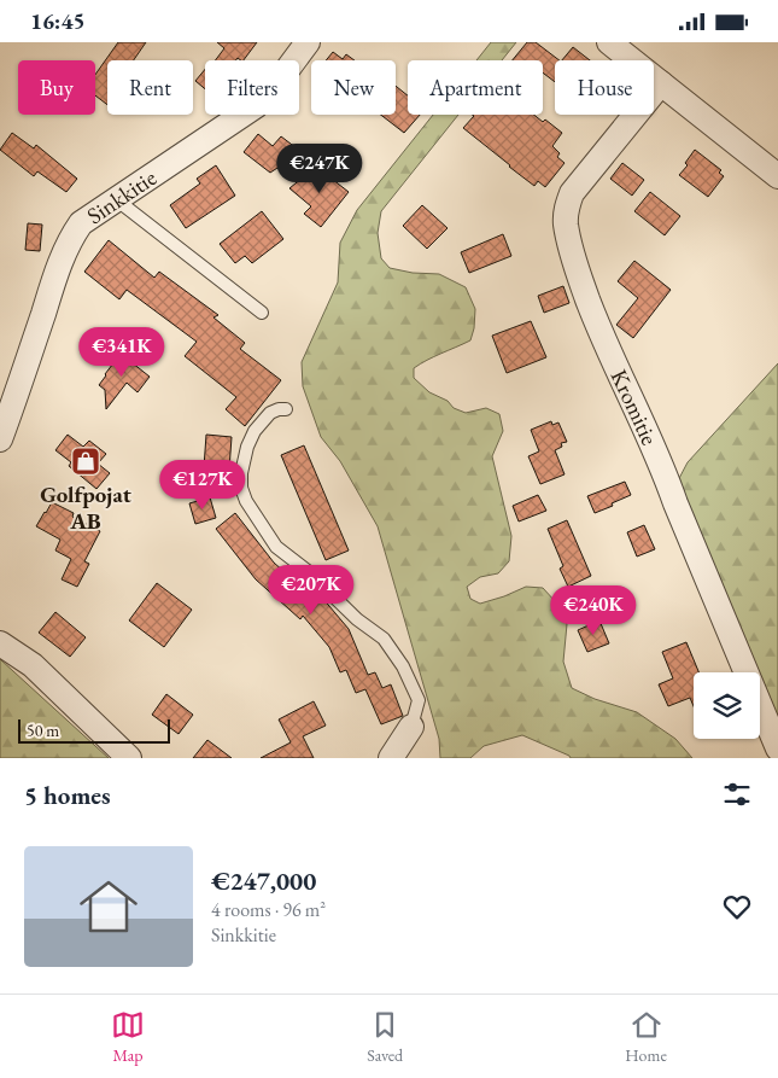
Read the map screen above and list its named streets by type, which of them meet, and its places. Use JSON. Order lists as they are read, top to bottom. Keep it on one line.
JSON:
{"streets":{"street":["Sinkkitie","Kromitie"]},"places":{"shop":["Golfpojat AB"]},"scale_bar":"50 m","page":{"status":"16:45","chip":["Buy","Rent","Filters","New","Apartment","House"],"price":["€247K","€341K","€127K","€207K","€240K"],"scale":"50 m","heading":"5 homes","list":[{"name":"€247,000","note":"4 rooms · 96 m² · Sinkkitie"}],"tabs":["Map","Saved","Home"]}}
